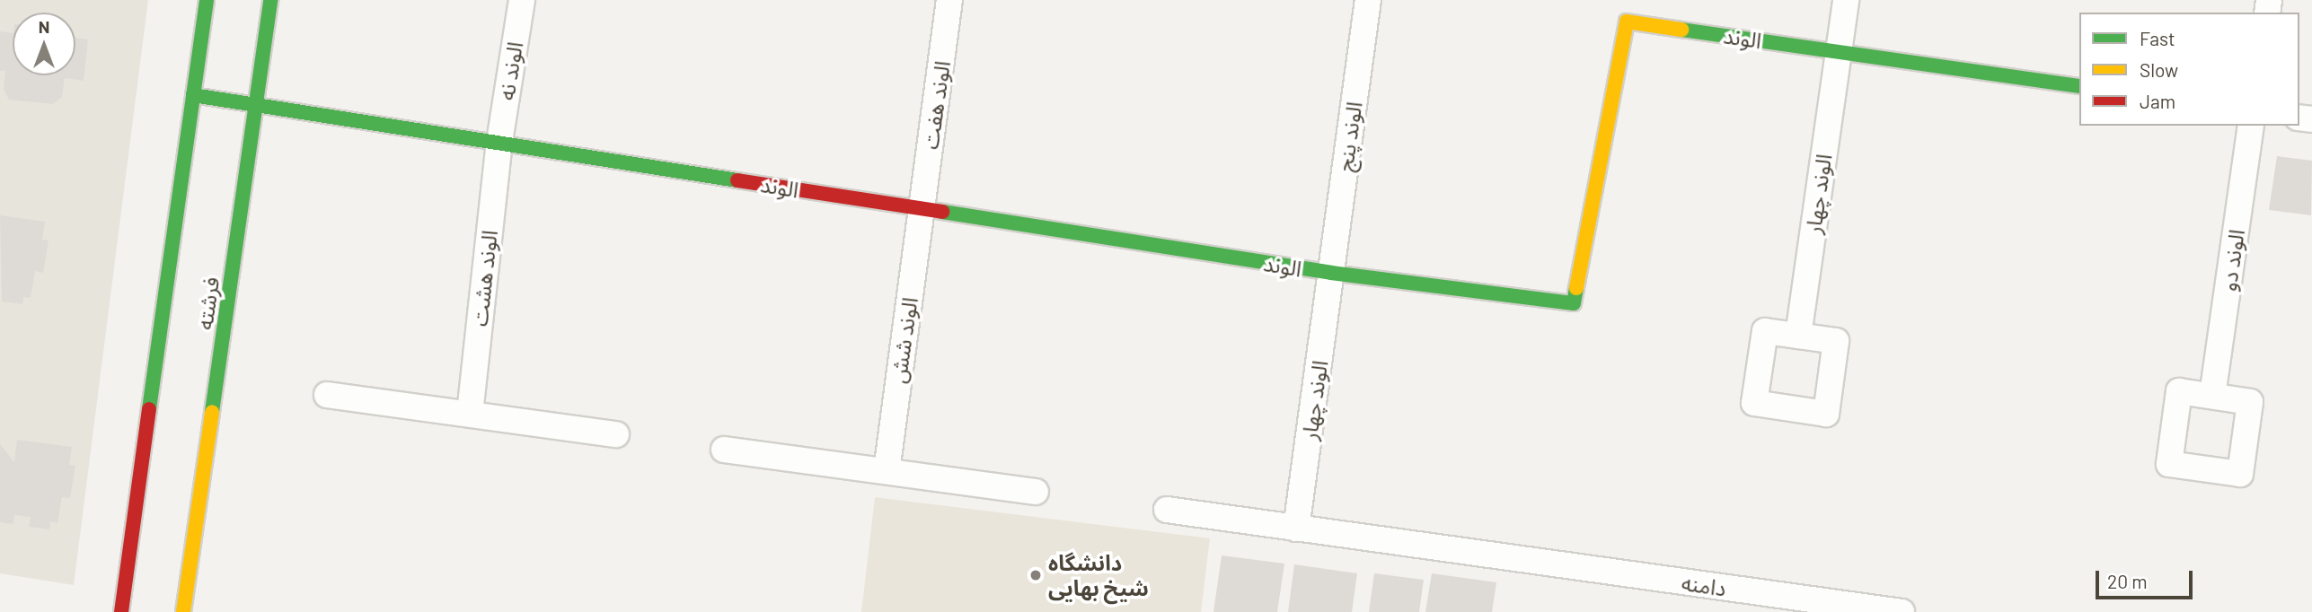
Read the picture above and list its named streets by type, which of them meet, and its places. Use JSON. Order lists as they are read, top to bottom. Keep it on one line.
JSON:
{"streets":{"street":["الوند","الوند نه","الوند هفت","الوند پنج","الوند چهار","الوند دو","الوند هشت","فرشته","الوند شش","دامنه"]},"crossings":[["الوند","الوند نه"],["الوند","الوند هفت"],["الوند","الوند پنج"],["الوند","الوند چهار"],["الوند","الوند هشت"],["الوند","فرشته"],["الوند","الوند شش"],["الوند نه","الوند هشت"],["الوند هفت","الوند شش"],["الوند پنج","الوند چهار"],["الوند چهار","دامنه"]],"places":["دانشگاه شیخ بهایی"],"legend":["Fast","Slow","Jam"],"scale_bar":"20 m","north":"top"}
